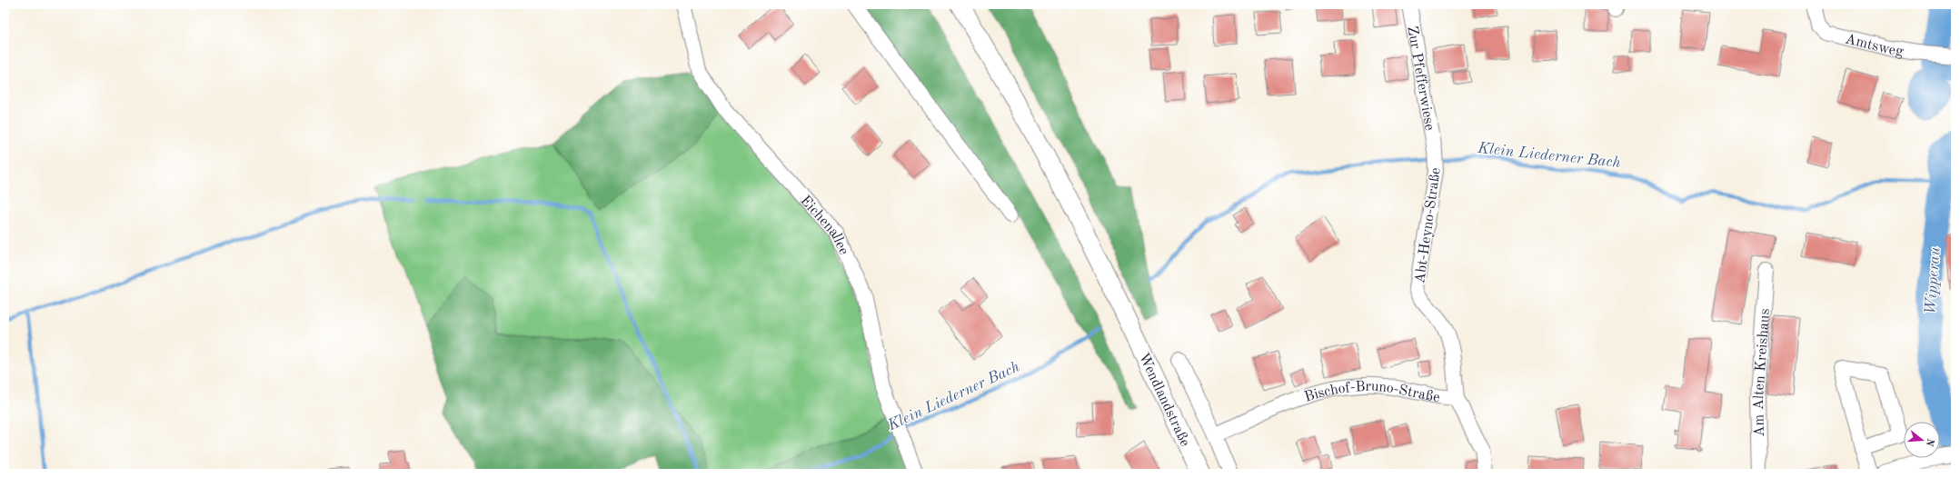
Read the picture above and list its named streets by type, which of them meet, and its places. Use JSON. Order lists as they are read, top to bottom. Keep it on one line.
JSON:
{"streets":{"main road":["Wendlandstraße"],"street":["Amtsweg","Zur Pfefferwiese","Eichenallee","Abt-Heyno-Straße","Am Alten Kreishaus","Bischof-Bruno-Straße"]},"crossings":[["Zur Pfefferwiese","Abt-Heyno-Straße"],["Abt-Heyno-Straße","Bischof-Bruno-Straße"]],"water":["Klein Liederner Bach","Wipperau"],"north":"right"}
